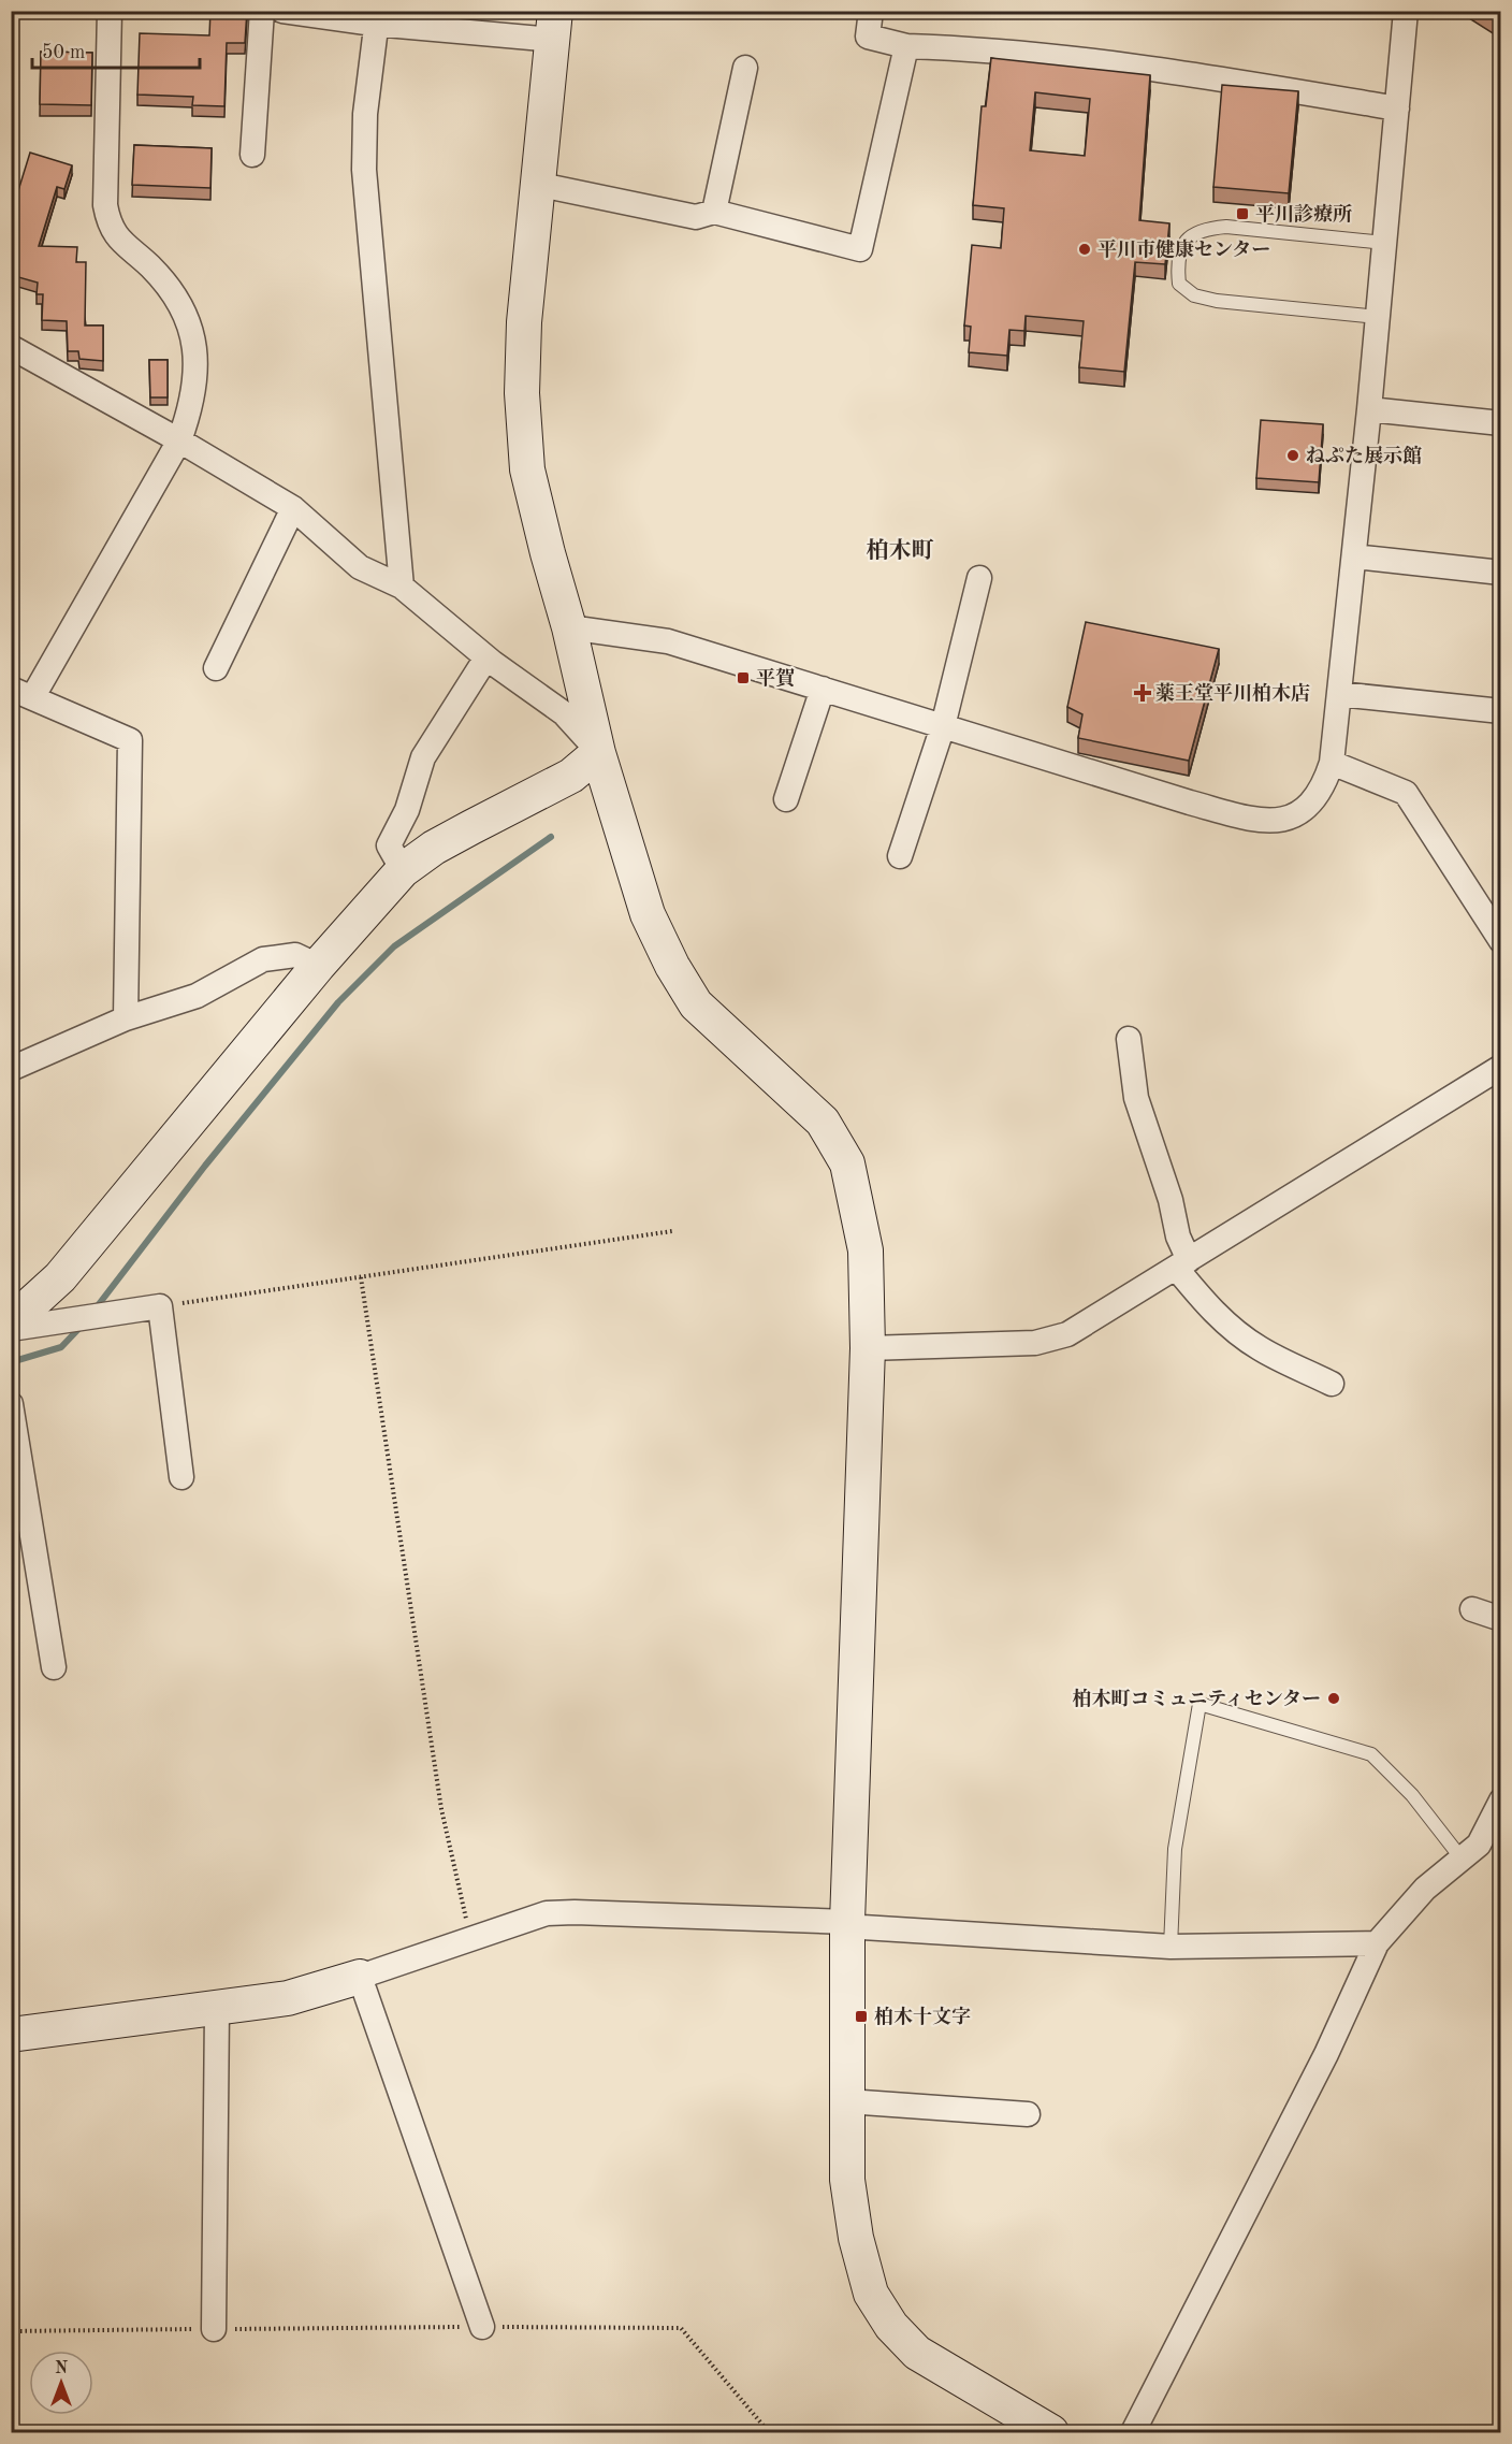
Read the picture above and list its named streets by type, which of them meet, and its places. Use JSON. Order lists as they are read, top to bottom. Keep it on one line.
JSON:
{"districts":["柏木町"],"places":{"transit":["平川診療所","平賀","柏木十文字"],"other":["平川市健康センター","ねぷた展示館","柏木町コミュニティセンター"],"health":["薬王堂平川柏木店"]},"scale_bar":"50 m","north":"top"}
